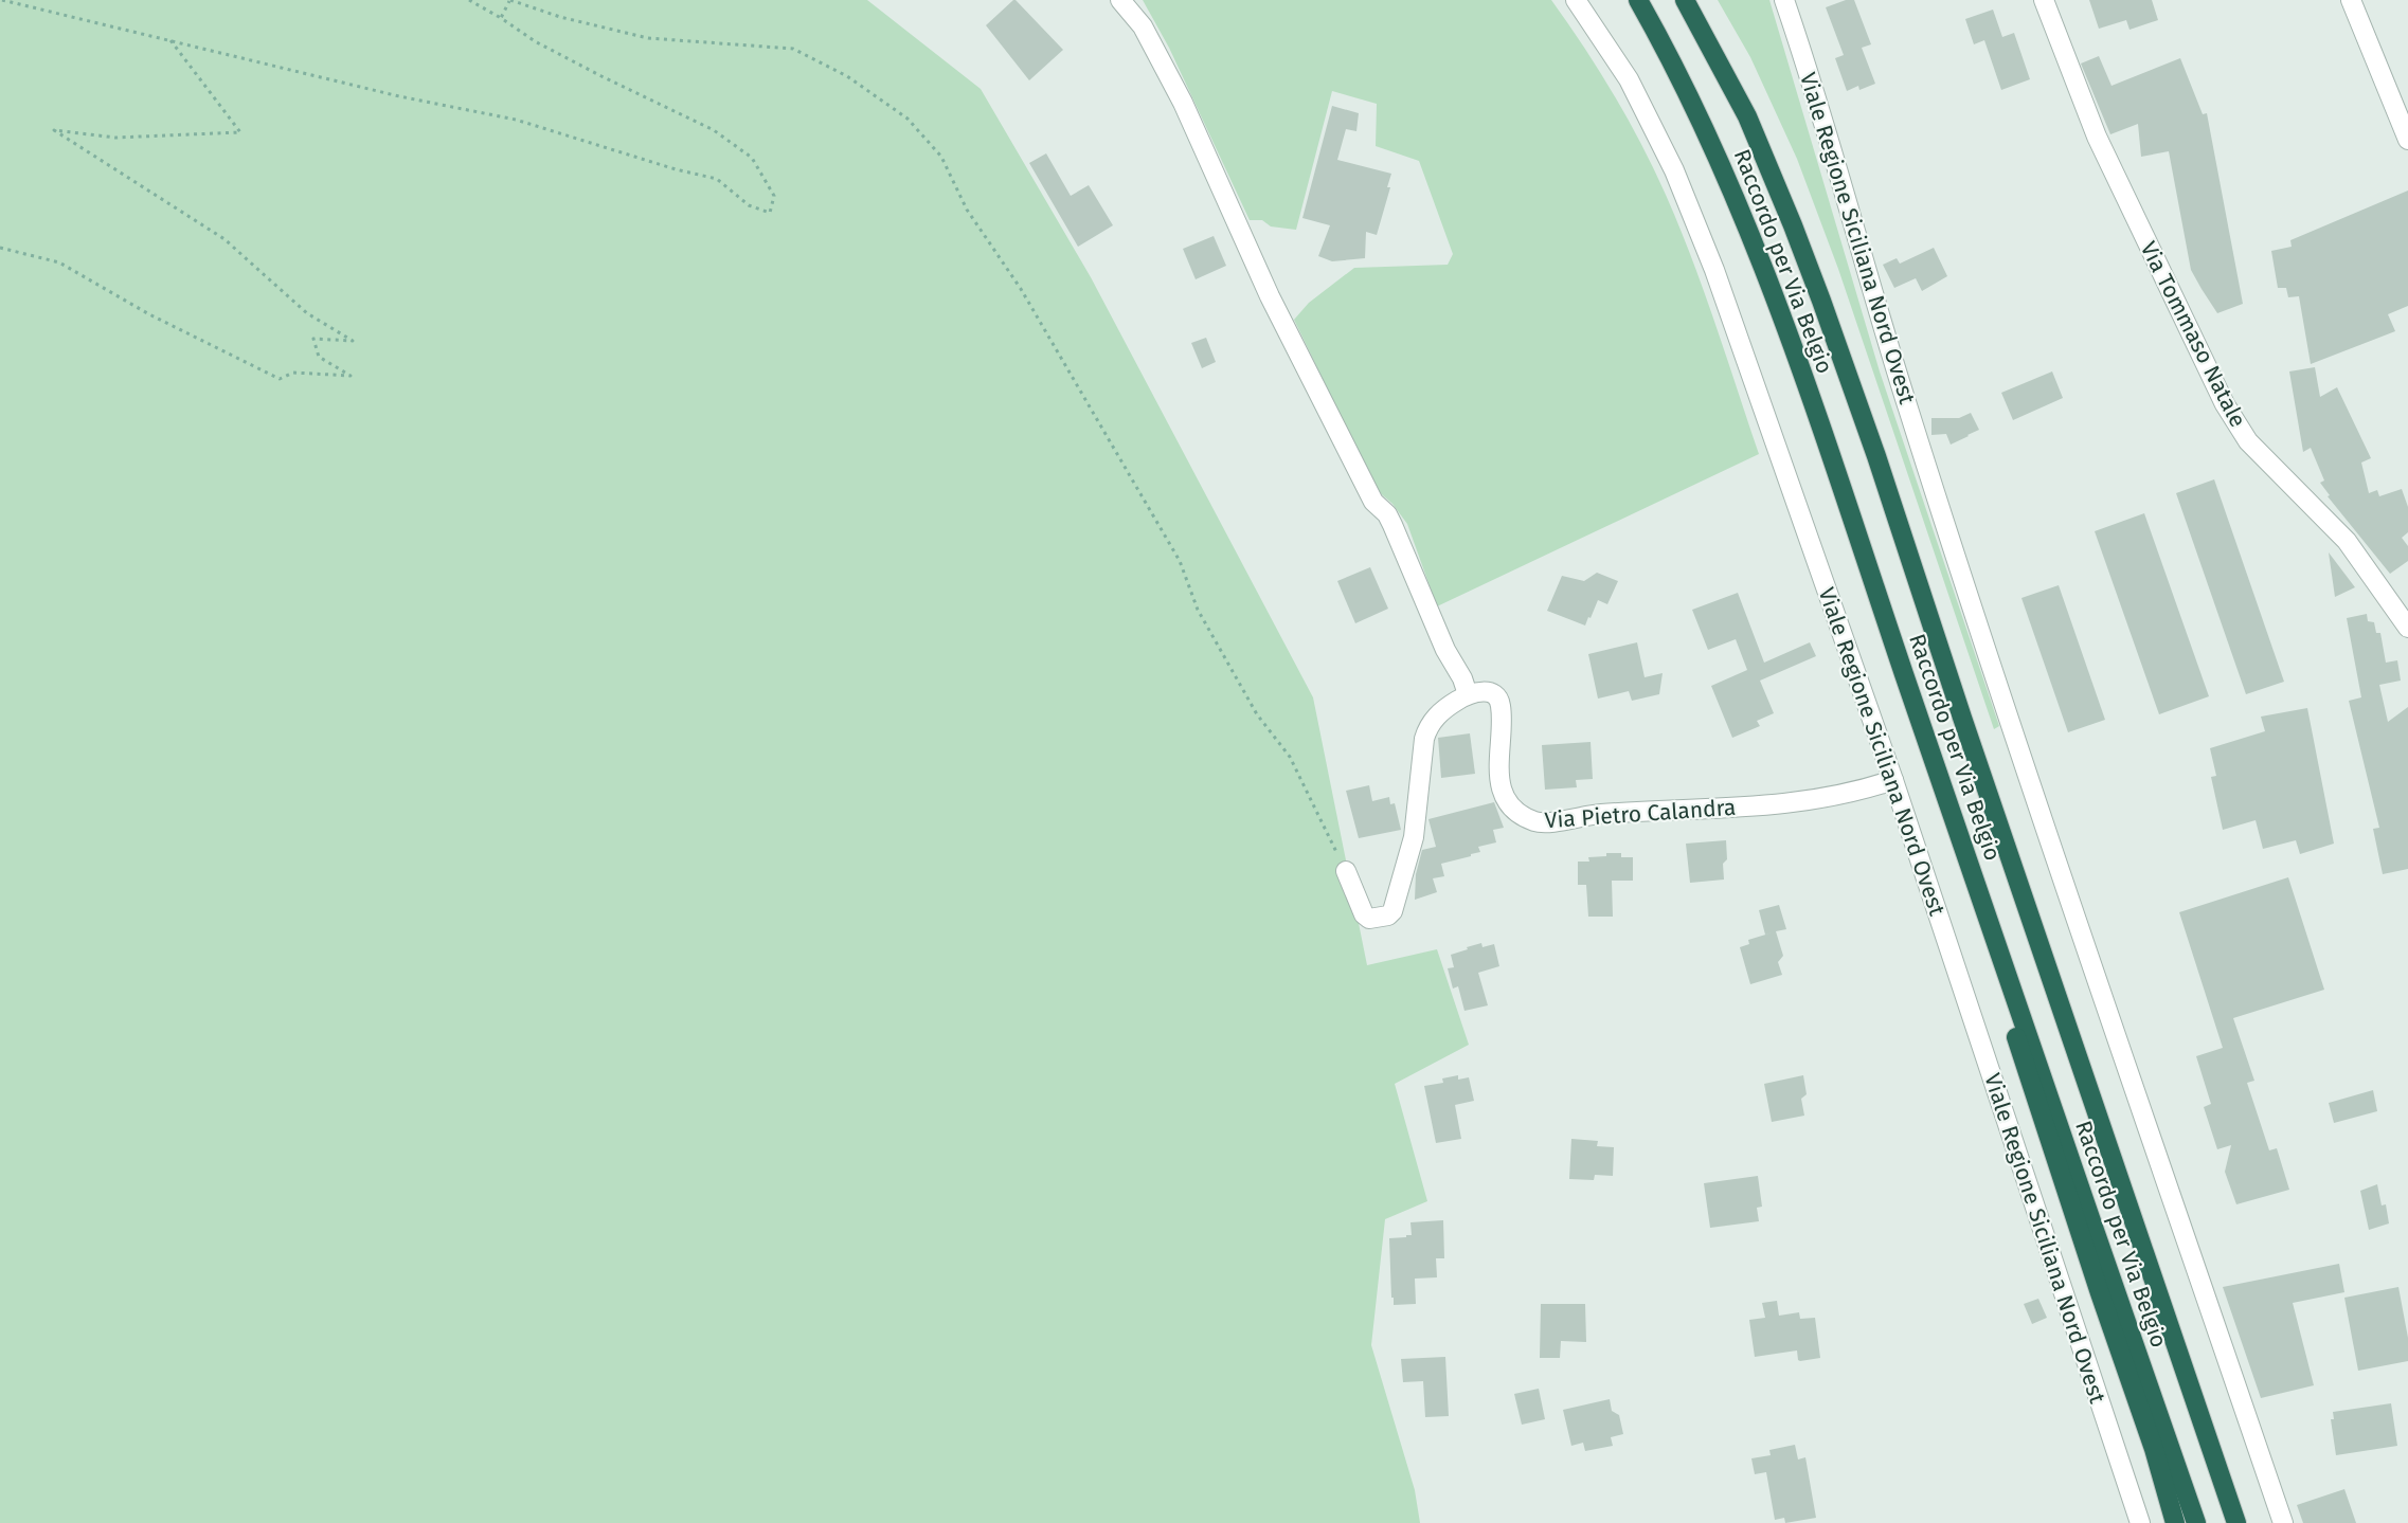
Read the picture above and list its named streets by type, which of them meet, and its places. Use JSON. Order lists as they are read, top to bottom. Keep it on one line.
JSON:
{"streets":{"highway":["Raccordo per Via Belgio"],"street":["Viale Regione Siciliana Nord Ovest","Via Tommaso Natale","Via Pietro Calandra"]},"crossings":[["Viale Regione Siciliana Nord Ovest","Via Pietro Calandra"]]}
